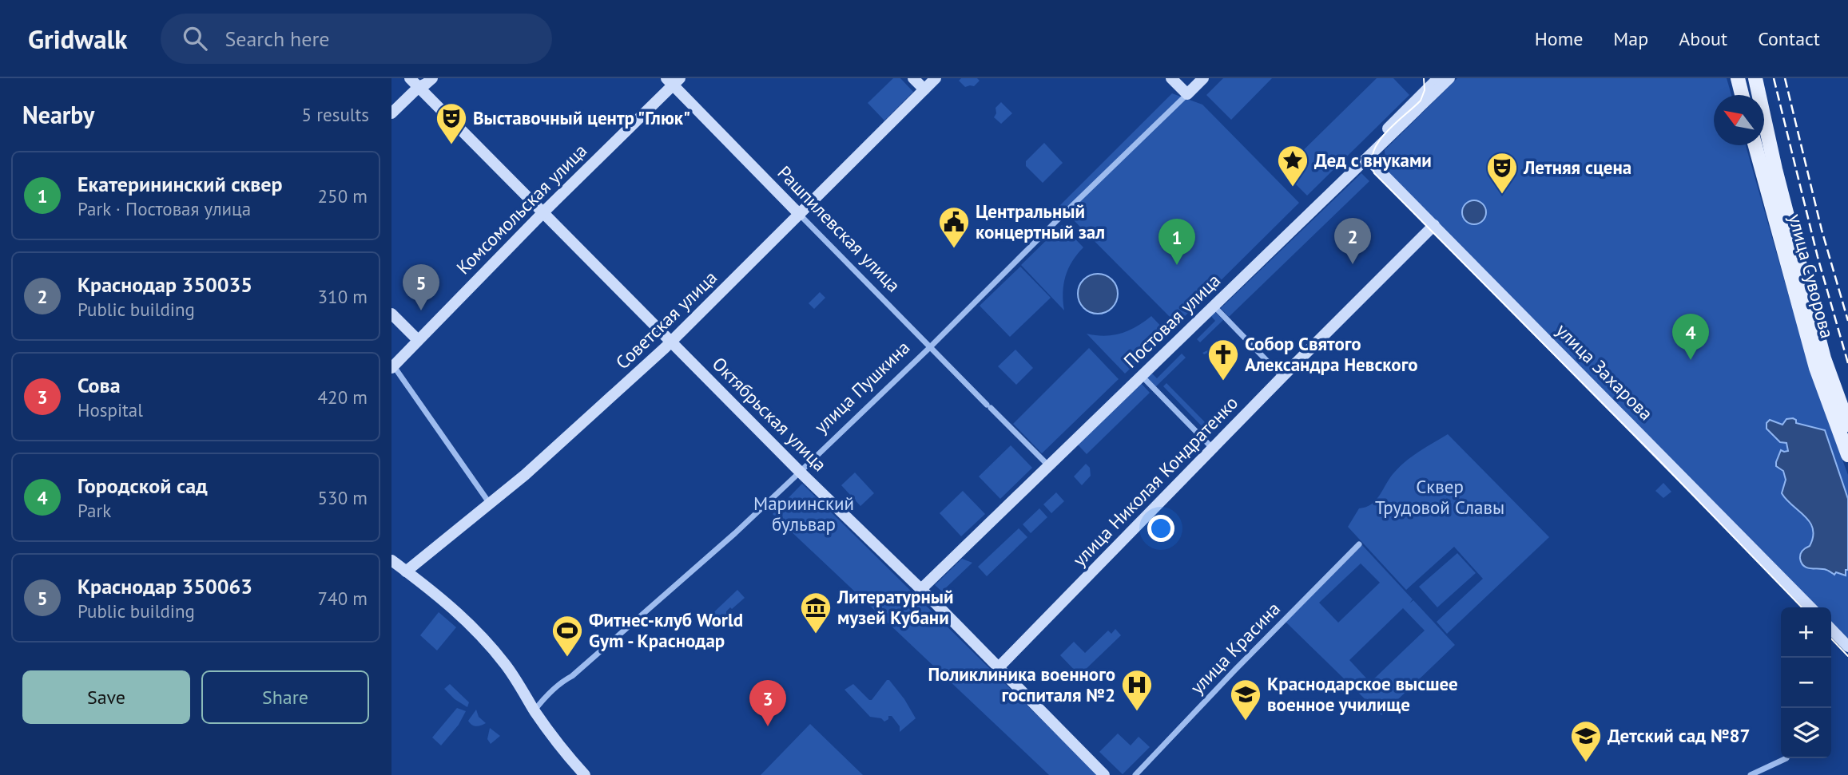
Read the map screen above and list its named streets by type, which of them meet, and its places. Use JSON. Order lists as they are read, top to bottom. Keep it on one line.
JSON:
{"streets":{"main road":["улица Суворова"],"street":["Комсомольская улица","Рашпилевская улица","Советская улица","Постовая улица","улица Захарова","улица Пушкина","Октябрьская улица","улица Николая Кондратенко","улица Красина"]},"crossings":[["Комсомольская улица","Рашпилевская улица"],["Комсомольская улица","Октябрьская улица"],["Рашпилевская улица","Советская улица"],["Рашпилевская улица","Постовая улица"],["Рашпилевская улица","улица Пушкина"],["Советская улица","Октябрьская улица"],["Постовая улица","улица Захарова"],["Постовая улица","Октябрьская улица"],["улица Захарова","улица Николая Кондратенко"],["улица Пушкина","Октябрьская улица"],["Октябрьская улица","улица Николая Кондратенко"]],"parks":["Сквер Трудовой Славы","Мариинский бульвар"],"places":{"theatre":["Выставочный центр \"Глюк\"","Летняя сцена"],"place":["Дед с внуками"],"public building":["Центральный концертный зал"],"church":["Собор Святого Александра Невского"],"museum":["Литературный музей Кубани"],"sports":["Фитнес-клуб World Gym - Краснодар"],"hospital":["Поликлиника военного госпиталя №2"],"school or university":["Краснодарское высшее военное училище","Детский сад №87"]},"north":"top left","page":{"header":"Gridwalk","search":"Search here","nav":["Home","Map","About","Contact"],"heading":["Nearby","5 results"],"list":[{"mark":"1","name":"Екатерининский сквер","note":"Park · Постовая улица","value":"250 m"},{"mark":"2","name":"Краснодар 350035","note":"Public building","value":"310 m"},{"mark":"3","name":"Сова","note":"Hospital","value":"420 m"},{"mark":"4","name":"Городской сад","note":"Park","value":"530 m"},{"mark":"5","name":"Краснодар 350063","note":"Public building","value":"740 m"}],"pins":["2","1","5","4","3"],"map_buttons":["+","−"],"buttons":["Save","Share"]}}
